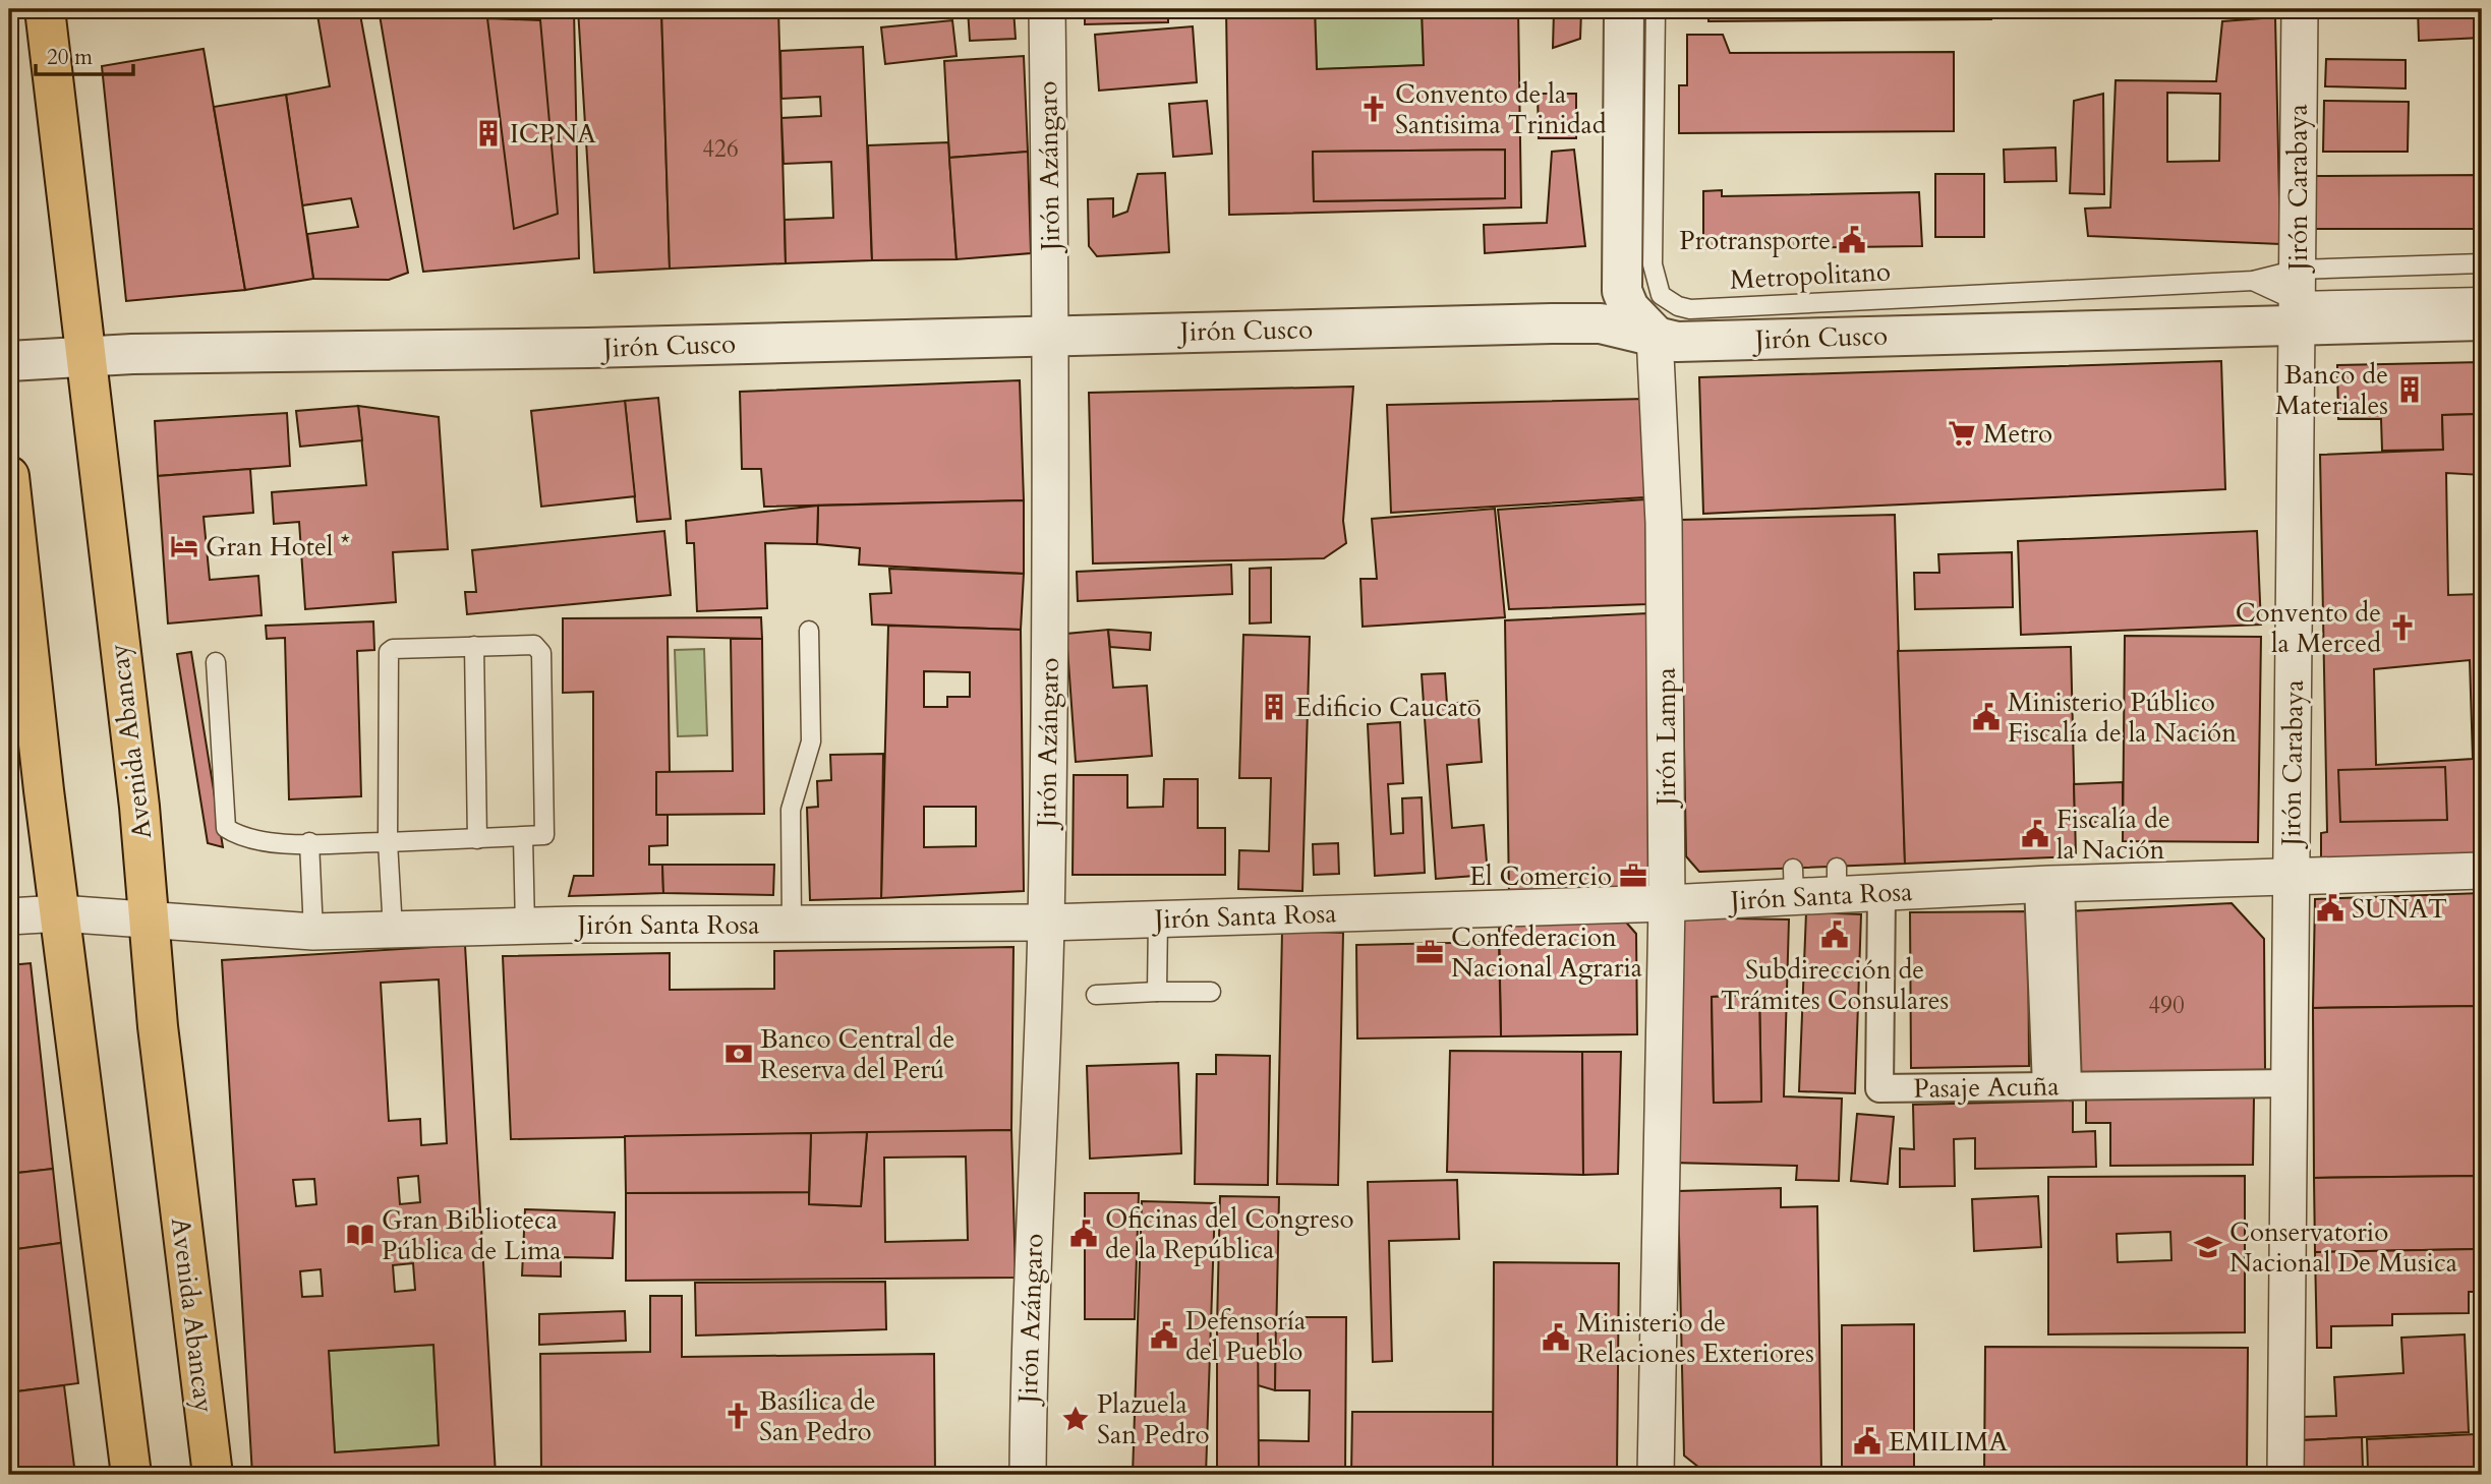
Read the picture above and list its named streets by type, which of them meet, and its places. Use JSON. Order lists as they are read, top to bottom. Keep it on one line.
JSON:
{"streets":{"main road":["Avenida Abancay"],"street":["Jirón Azángaro","Jirón Carabaya","Jirón Cusco","Jirón Lampa","Jirón Santa Rosa","Pasaje Acuña"],"lane":["Metropolitano"]},"crossings":[["Jirón Azángaro","Jirón Cusco"],["Jirón Azángaro","Jirón Santa Rosa"],["Jirón Carabaya","Metropolitano"],["Jirón Carabaya","Jirón Cusco"],["Jirón Carabaya","Jirón Santa Rosa"],["Jirón Carabaya","Pasaje Acuña"],["Metropolitano","Jirón Cusco"],["Jirón Cusco","Jirón Lampa"],["Jirón Cusco","Avenida Abancay"],["Jirón Lampa","Jirón Santa Rosa"],["Avenida Abancay","Jirón Santa Rosa"],["Jirón Santa Rosa","Pasaje Acuña"]],"places":{"church":["Convento de la Santisima Trinidad","Convento de la Merced","Basílica de San Pedro"],"building":["ICPNA","Banco de Materiales","Edificio Caucato"],"public building":["Protransporte","Ministerio Público Fiscalía de la Nación","Fiscalía de la Nación","SUNAT","Subdirección de Trámites Consulares","Oficinas del Congreso de la República","Defensoría del Pueblo","Ministerio de Relaciones Exteriores","EMILIMA"],"supermarket":["Metro"],"hotel":["Gran Hotel *"],"office":["El Comercio","Confederacion Nacional Agraria"],"bank":["Banco Central de Reserva del Perú"],"library":["Gran Biblioteca Pública de Lima"],"school or university":["Conservatorio Nacional De Musica"],"place":["Plazuela San Pedro"]},"house_numbers":["426","490"],"scale_bar":"20 m"}
